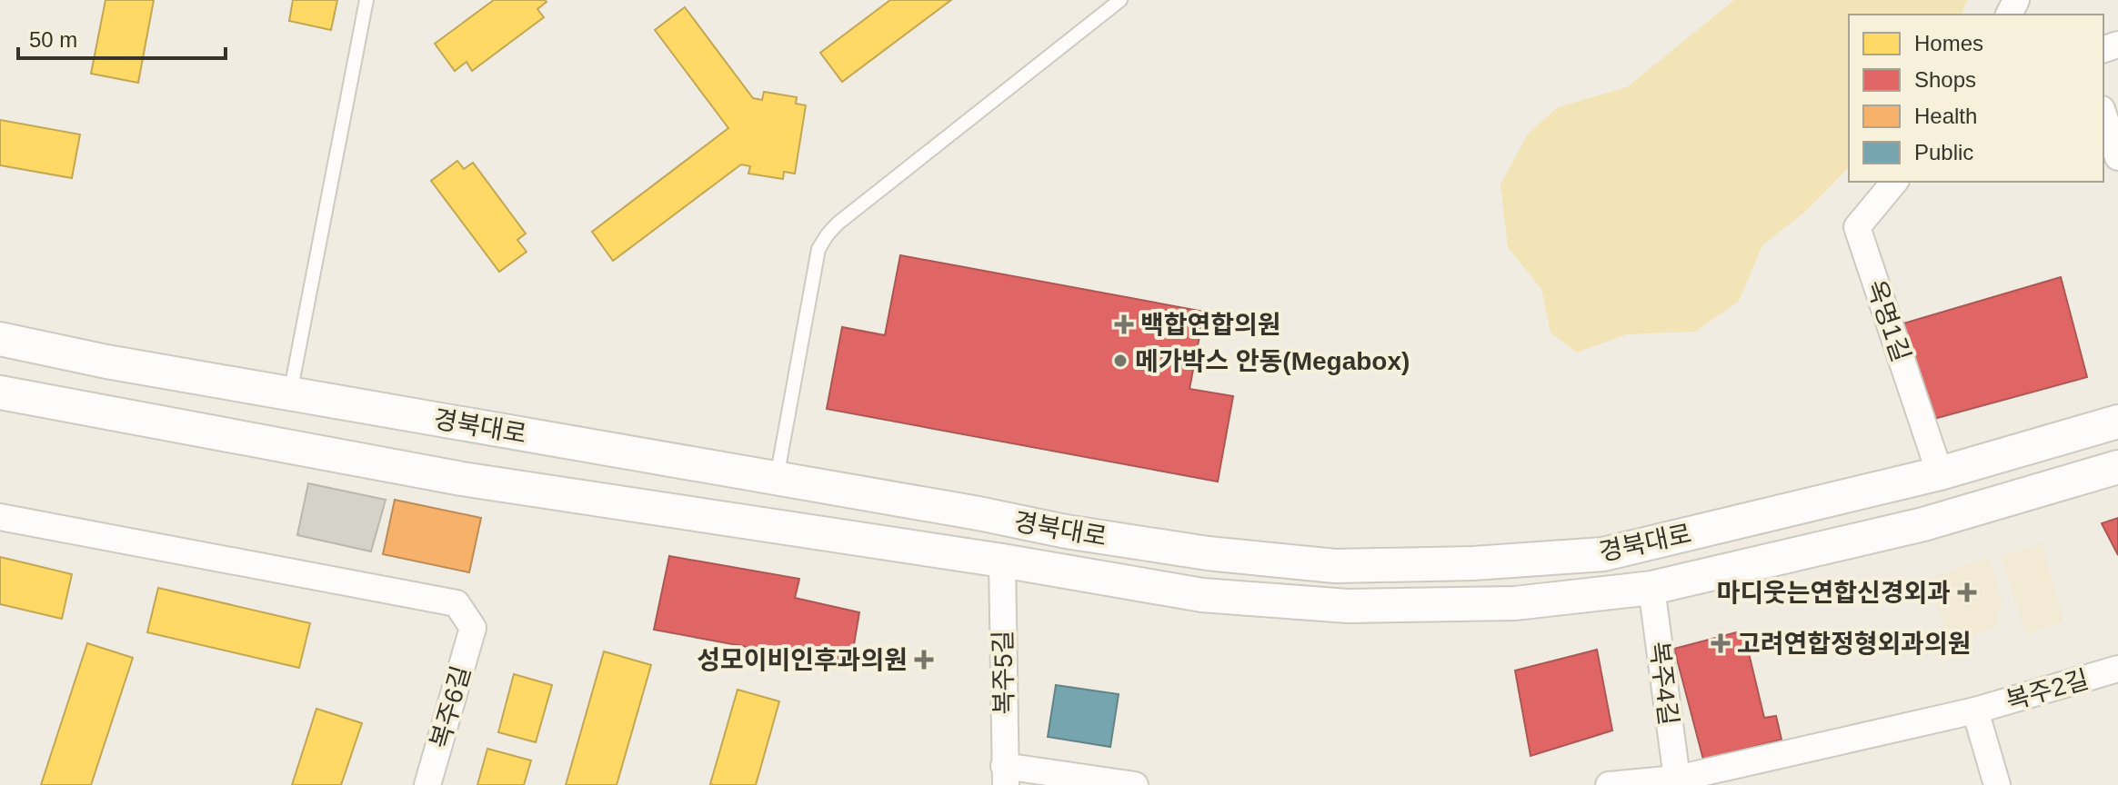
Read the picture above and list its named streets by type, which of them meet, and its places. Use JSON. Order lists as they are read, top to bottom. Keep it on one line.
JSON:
{"streets":{"street":["옥명1길","경북대로","복주5길","복주4길","복주2길","복주6길"]},"crossings":[["옥명1길","경북대로"],["경북대로","복주5길"],["경북대로","복주4길"],["복주4길","복주2길"]],"places":{"health":["백합연합의원","마디웃는연합신경외과","고려연합정형외과의원","성모이비인후과의원"],"other":["메가박스 안동(Megabox)"]},"legend":["Homes","Shops","Health","Public"],"scale_bar":"50 m"}
